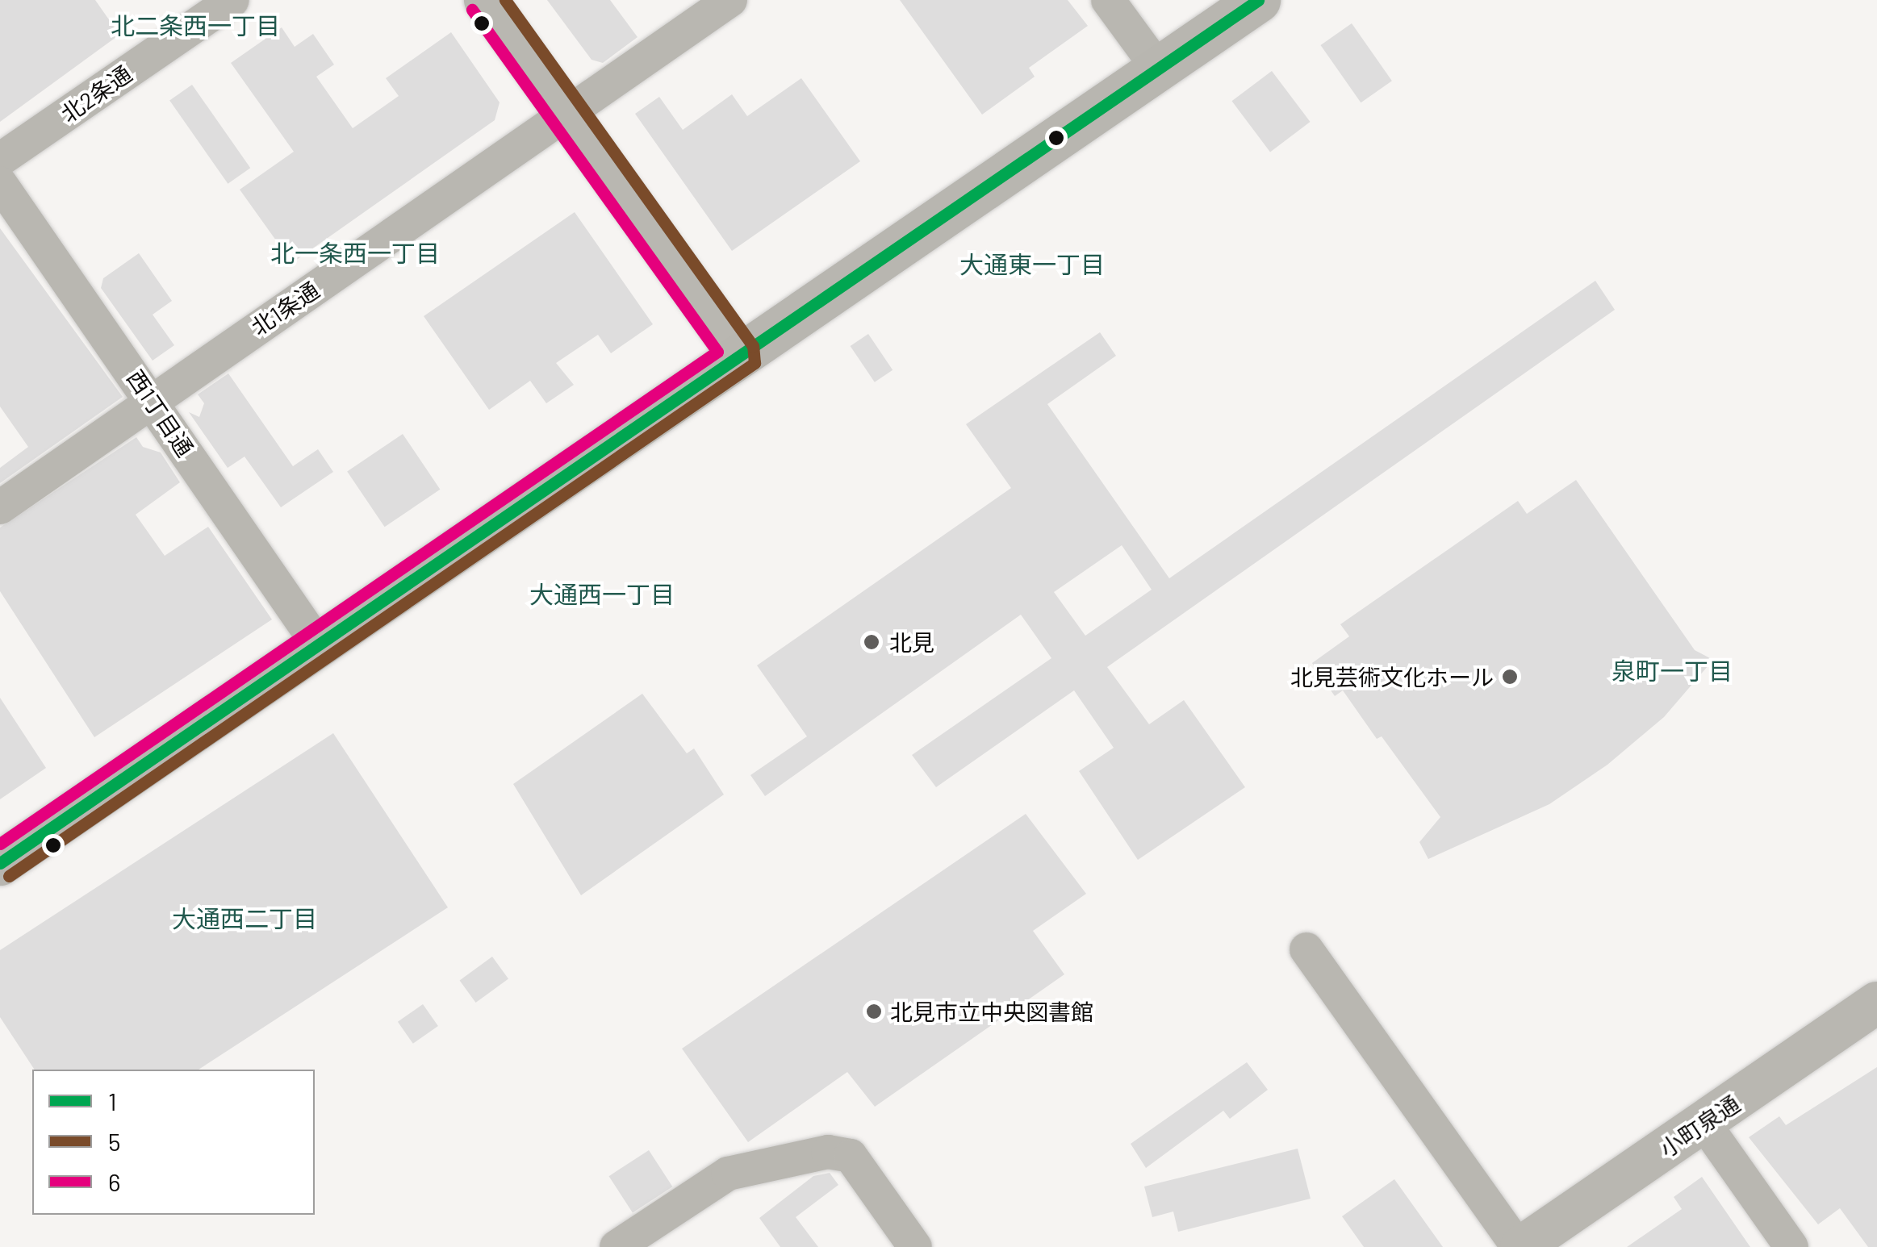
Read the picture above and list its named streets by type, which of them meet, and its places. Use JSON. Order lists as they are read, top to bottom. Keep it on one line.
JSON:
{"streets":{"street":["北2条通","北1条通","西1丁目通","小町泉通"]},"crossings":[["北1条通","西1丁目通"]],"districts":["北二条西一丁目","北一条西一丁目","大通東一丁目","大通西一丁目","泉町一丁目","大通西二丁目"],"places":["北見","北見芸術文化ホール","北見市立中央図書館"],"lines":["transit line 1","transit line 5","transit line 6"],"legend":["1","5","6"]}
